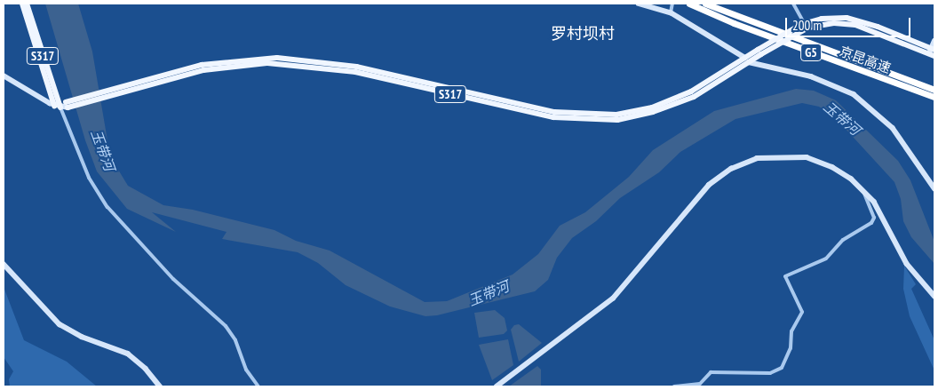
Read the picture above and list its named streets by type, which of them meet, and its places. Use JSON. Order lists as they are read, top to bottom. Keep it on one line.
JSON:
{"streets":{"highway":["G5","京昆高速"],"main road":["S317"]},"districts":["罗村坝村"],"water":["玉带河"],"scale_bar":"200 m"}
